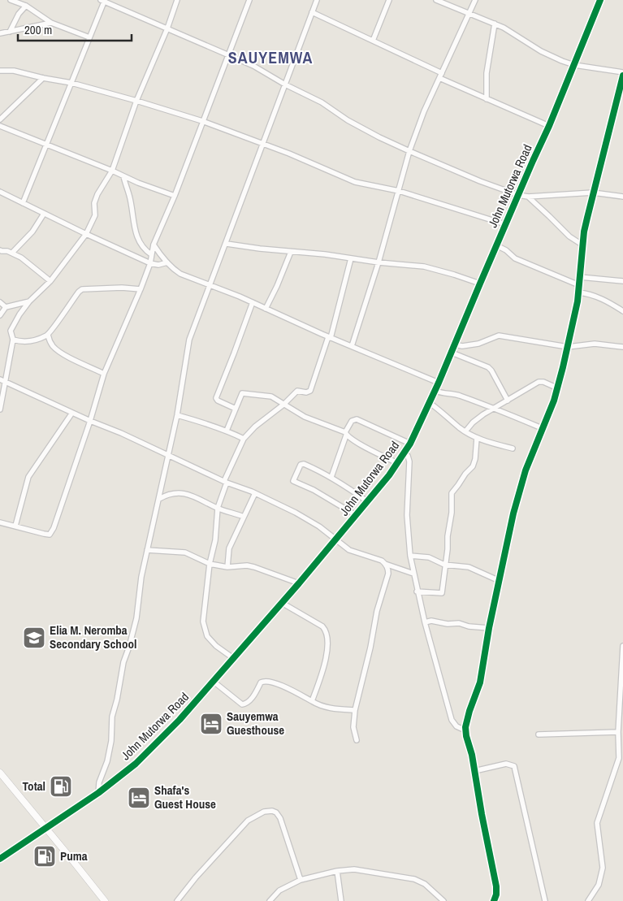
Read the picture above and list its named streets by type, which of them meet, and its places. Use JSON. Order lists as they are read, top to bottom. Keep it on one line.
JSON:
{"streets":{"street":["John Mutorwa Road"]},"districts":["SAUYEMWA"],"places":{"school or university":["Elia M. Neromba Secondary School"],"hotel":["Sauyemwa Guesthouse","Shafa's Guest House"],"fuel station":["Total","Puma"]},"scale_bar":"200 m"}
